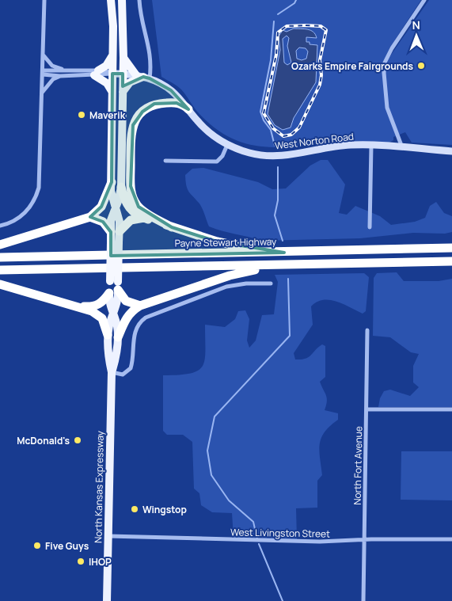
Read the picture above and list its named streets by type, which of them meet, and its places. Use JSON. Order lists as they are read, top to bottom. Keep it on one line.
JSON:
{"streets":{"highway":["Payne Stewart Highway","North Kansas Expressway"],"main road":["West Norton Road"],"street":["North Fort Avenue","West Livingston Street"]},"crossings":[["West Norton Road","North Kansas Expressway"],["North Fort Avenue","West Livingston Street"],["North Kansas Expressway","West Livingston Street"]],"places":["Ozarks Empire Fairgrounds","Maverik","McDonald's","Wingstop","Five Guys","IHOP"],"north":"top"}
